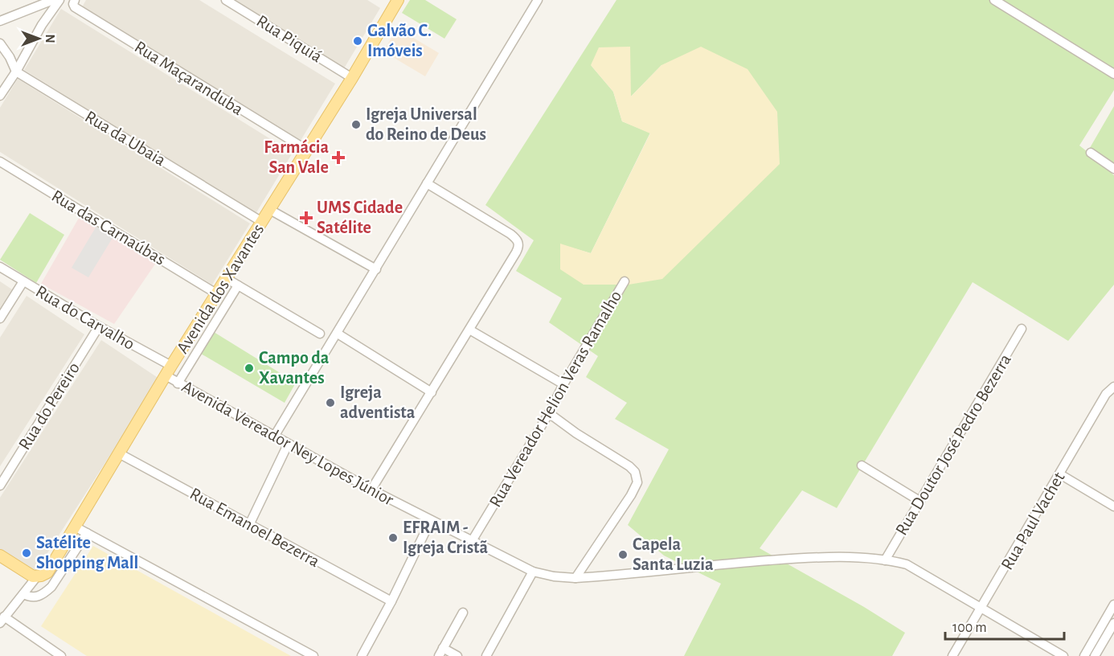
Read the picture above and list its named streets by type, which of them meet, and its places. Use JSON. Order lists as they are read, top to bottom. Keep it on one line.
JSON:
{"streets":{"main road":["Avenida dos Xavantes"],"street":["Rua Piquiá","Rua Maçaranduba","Rua da Ubaia","Rua das Carnaúbas","Rua do Carvalho","Rua Vereador Helion Veras Ramalho","Rua do Pereiro","Avenida Vereador Ney Lopes Júnior","Rua Doutor José Pedro Bezerra","Rua Paul Vachet","Rua Emanoel Bezerra"]},"crossings":[["Rua Piquiá","Avenida dos Xavantes"],["Rua Maçaranduba","Avenida dos Xavantes"],["Rua da Ubaia","Avenida dos Xavantes"],["Rua das Carnaúbas","Avenida dos Xavantes"],["Avenida dos Xavantes","Rua do Carvalho"],["Avenida dos Xavantes","Avenida Vereador Ney Lopes Júnior"],["Avenida dos Xavantes","Rua Emanoel Bezerra"],["Rua do Carvalho","Rua do Pereiro"],["Rua do Carvalho","Avenida Vereador Ney Lopes Júnior"],["Rua Vereador Helion Veras Ramalho","Avenida Vereador Ney Lopes Júnior"],["Avenida Vereador Ney Lopes Júnior","Rua Doutor José Pedro Bezerra"],["Avenida Vereador Ney Lopes Júnior","Rua Paul Vachet"]],"places":{"other":["Galvão C. Imóveis","Igreja Universal do Reino de Deus","Campo da Xavantes","Igreja adventista","EFRAIM - Igreja Cristã","Satélite Shopping Mall","Capela Santa Luzia"],"health":["Farmácia San Vale","UMS Cidade Satélite"]},"scale_bar":"100 m","north":"right"}
